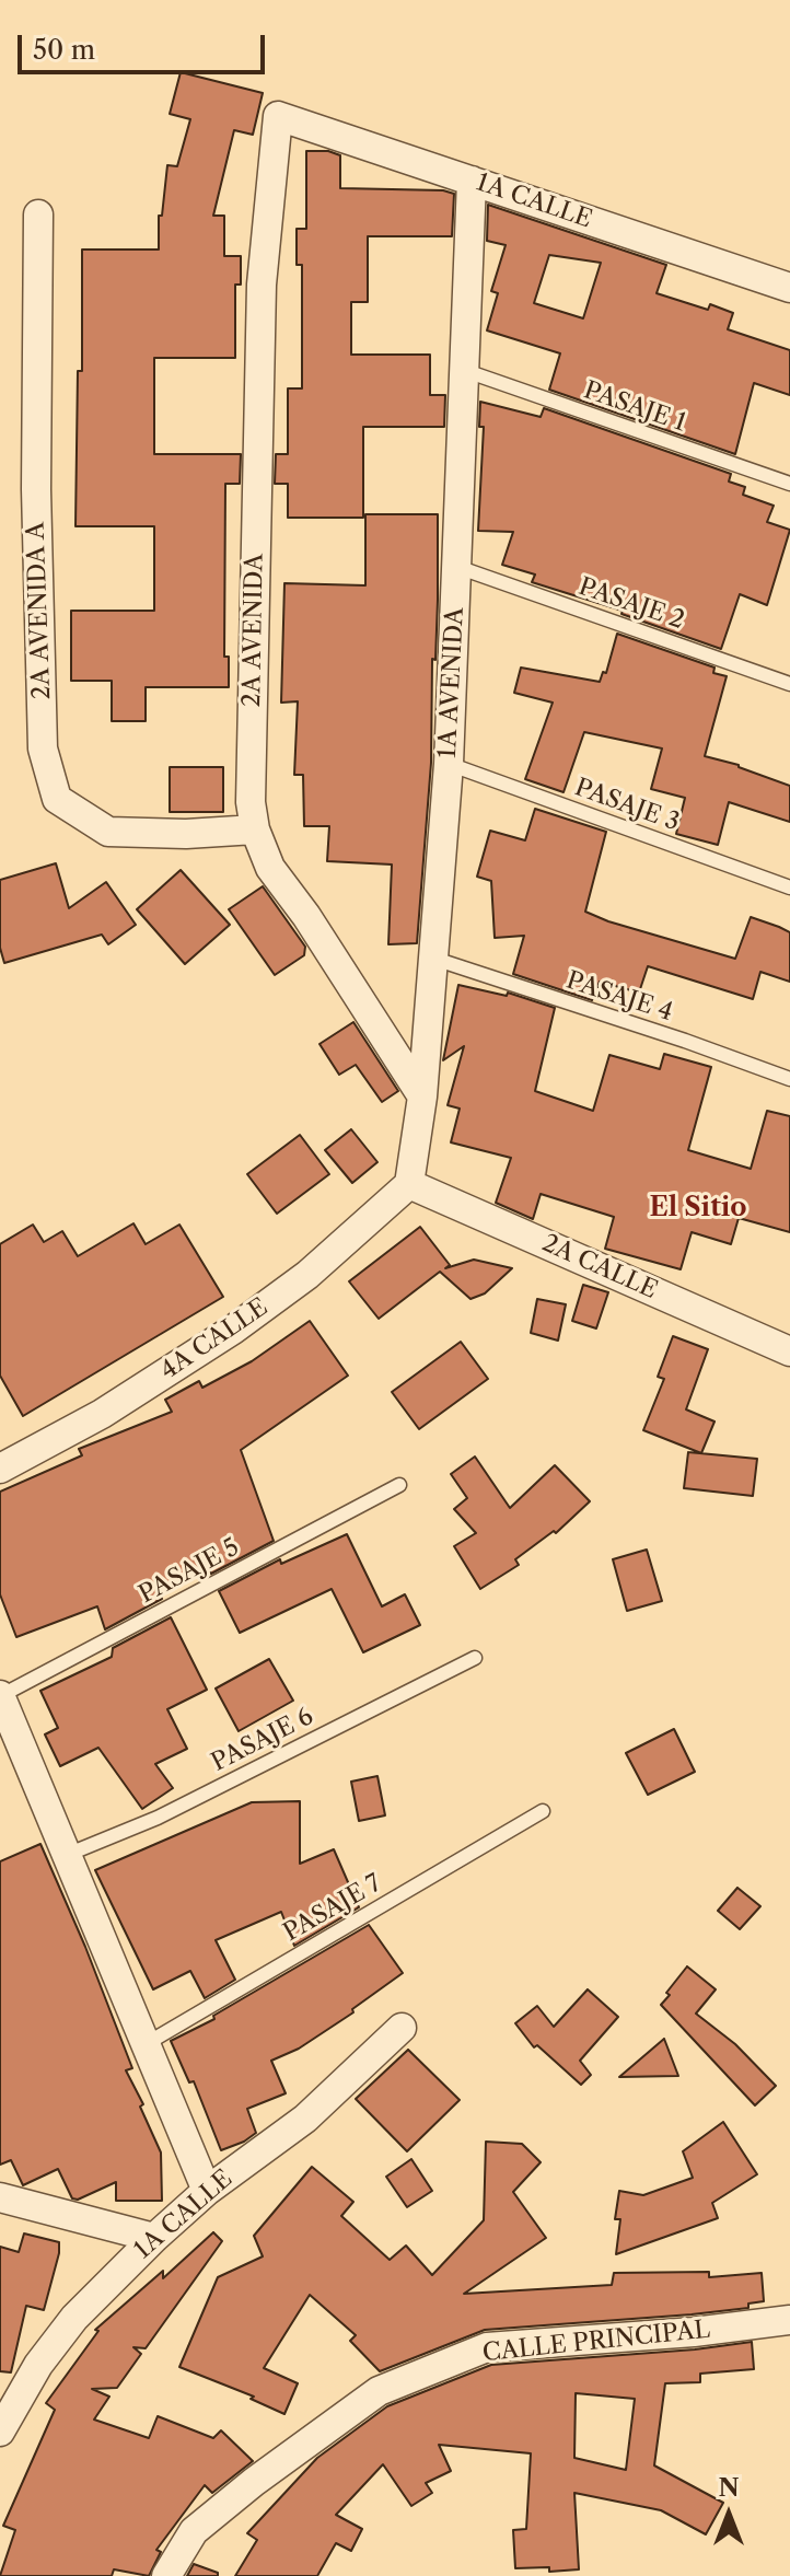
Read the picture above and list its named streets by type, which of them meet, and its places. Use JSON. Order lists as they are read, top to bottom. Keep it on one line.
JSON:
{"streets":{"street":["1A CALLE","2A AVENIDA A","2A AVENIDA","1A AVENIDA","2A CALLE","4A CALLE","CALLE PRINCIPAL"],"lane":["PASAJE 1","PASAJE 2","PASAJE 3","PASAJE 4","PASAJE 5","PASAJE 6","PASAJE 7"]},"crossings":[["1A CALLE","2A AVENIDA"],["1A CALLE","1A AVENIDA"],["PASAJE 1","1A AVENIDA"],["PASAJE 2","1A AVENIDA"],["2A AVENIDA A","2A AVENIDA"],["2A AVENIDA","1A AVENIDA"],["1A AVENIDA","PASAJE 3"],["1A AVENIDA","PASAJE 4"],["1A AVENIDA","2A CALLE"],["1A AVENIDA","4A CALLE"],["2A CALLE","4A CALLE"]],"districts":["El Sitio"],"scale_bar":"50 m","north":"top"}
